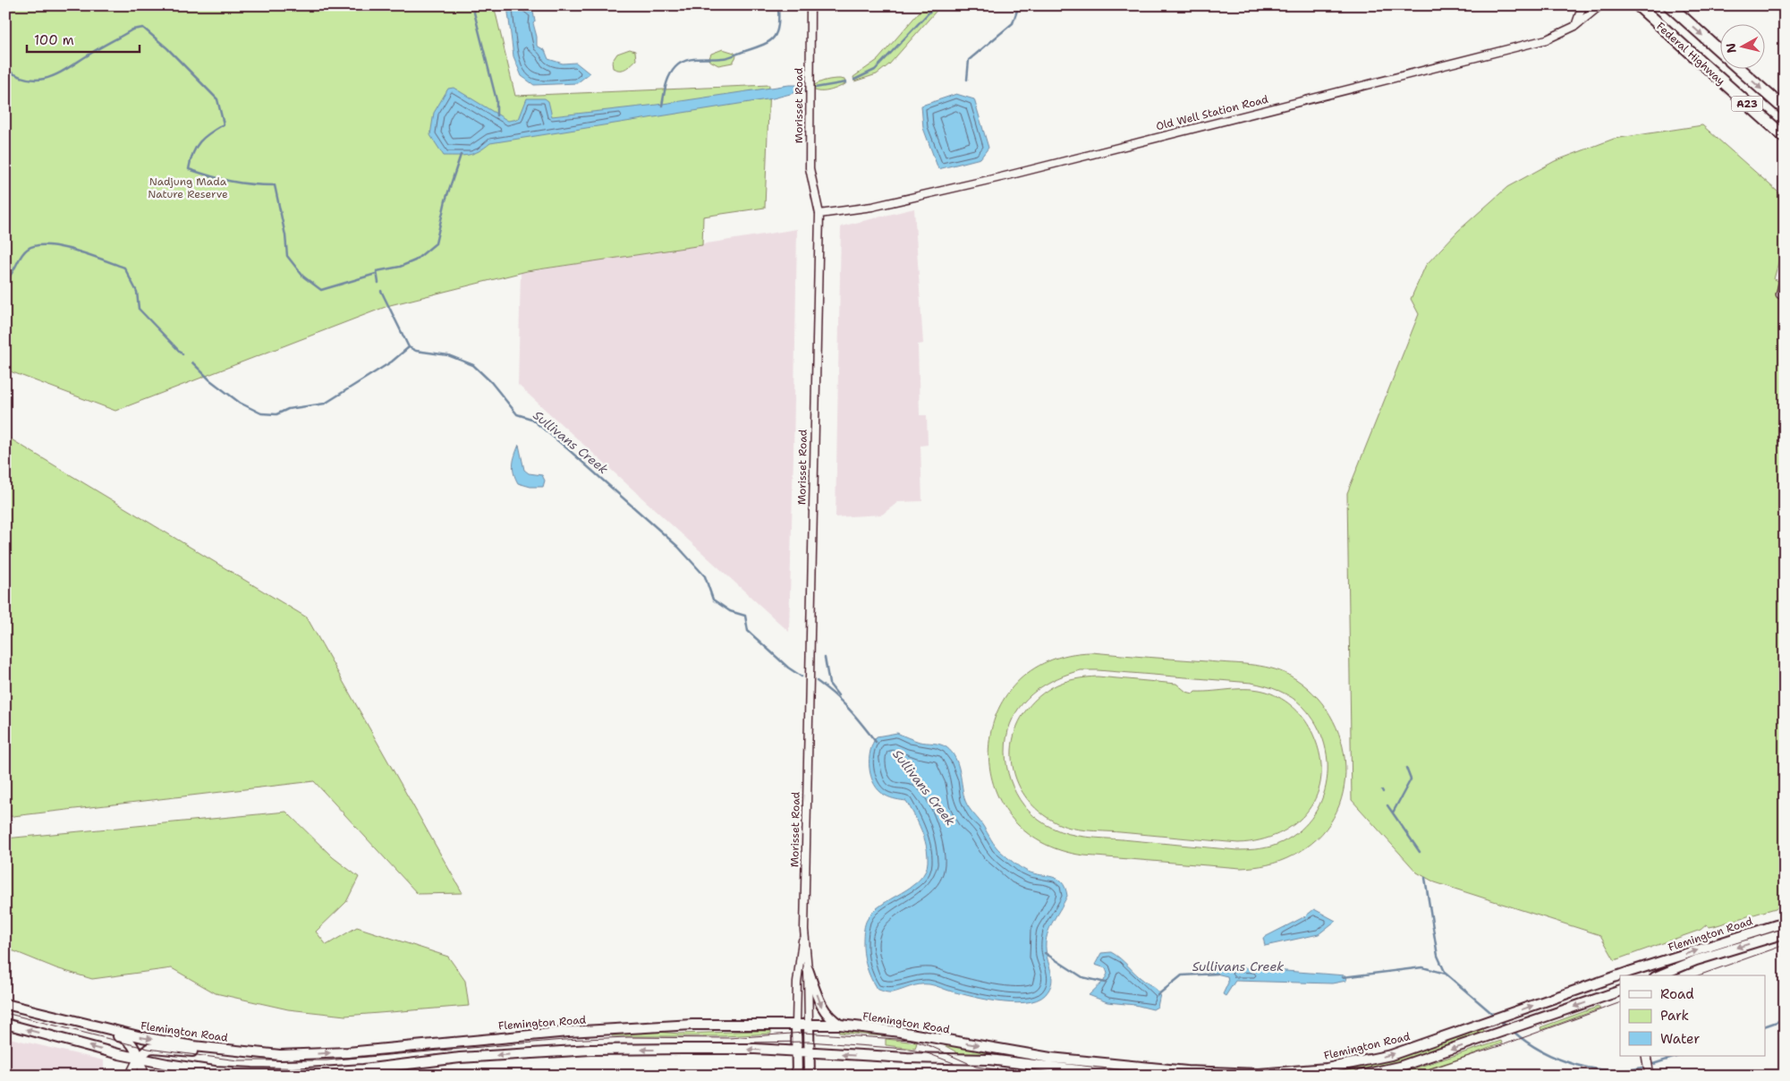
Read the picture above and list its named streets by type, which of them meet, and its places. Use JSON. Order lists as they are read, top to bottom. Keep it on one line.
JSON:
{"streets":{"highway":["Federal Highway","A23"],"main road":["Morisset Road","Flemington Road"],"street":["Old Well Station Road"]},"crossings":[["Morisset Road","Old Well Station Road"],["Morisset Road","Flemington Road"]],"water":["Sullivans Creek"],"parks":["Nadjung Mada Nature Reserve"],"legend":["Road","Park","Water"],"scale_bar":"100 m","north":"left"}
